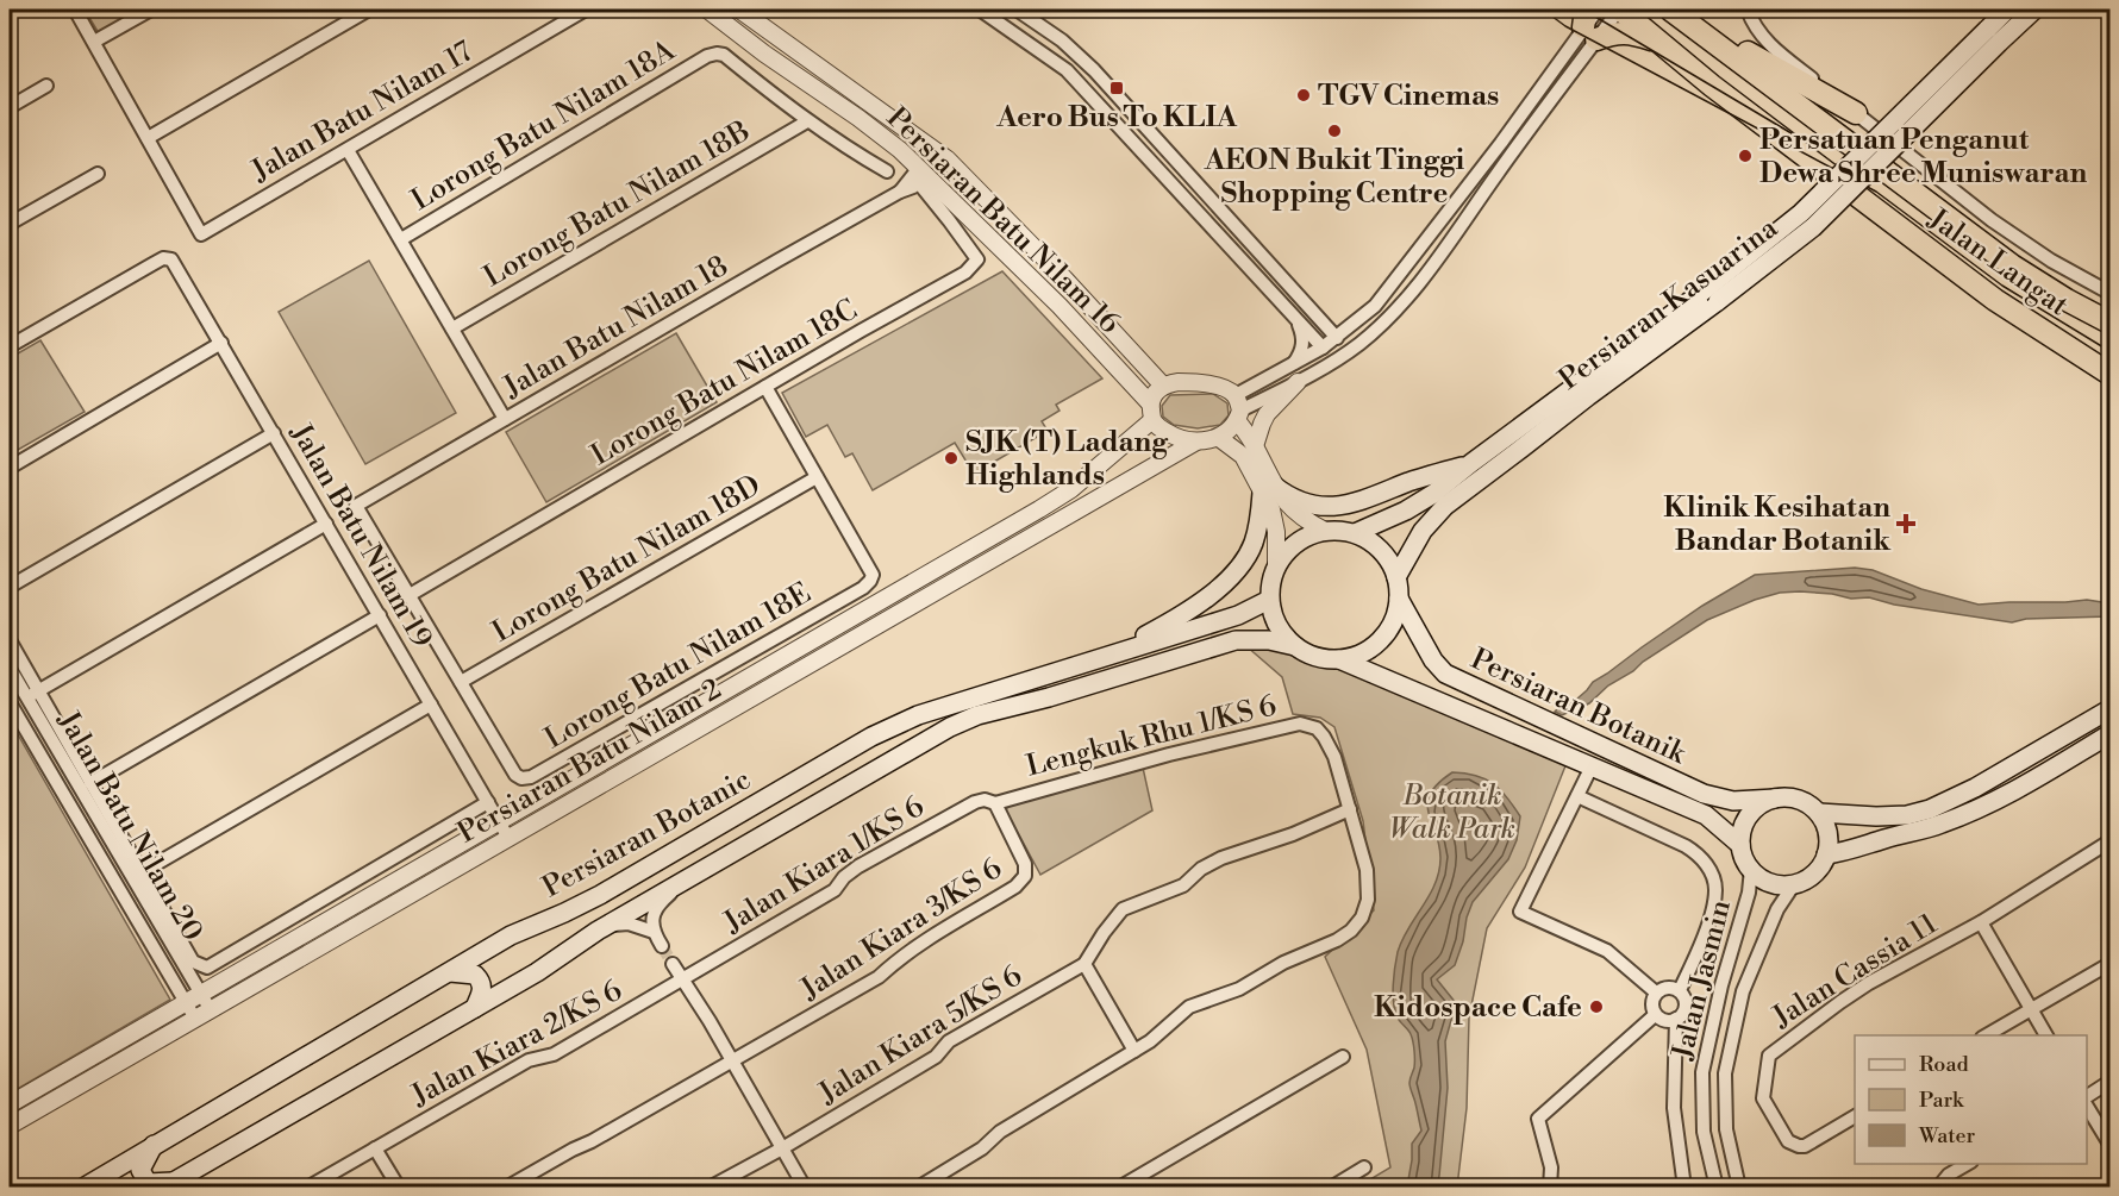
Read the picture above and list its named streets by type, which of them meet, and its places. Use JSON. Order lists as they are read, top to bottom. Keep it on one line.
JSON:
{"streets":{"highway":["Jalan Langat"],"main road":["Persiaran Kasuarina","Persiaran Botanik","Persiaran Botanic"],"street":["Jalan Batu Nilam 17","Lorong Batu Nilam 18A","Lorong Batu Nilam 18B","Persiaran Batu Nilam 16","Jalan Batu Nilam 18","Lorong Batu Nilam 18C","Jalan Batu Nilam 19","Lorong Batu Nilam 18D","Lorong Batu Nilam 18E","Lengkuk Rhu 1/KS 6","Persiaran Batu Nilam 2","Jalan Batu Nilam 20","Jalan Kiara 1/KS 6","Jalan Kiara 3/KS 6","Jalan Cassia 11","Jalan Jasmin","Jalan Kiara 5/KS 6","Jalan Kiara 2/KS 6"]},"crossings":[["Lorong Batu Nilam 18A","Lorong Batu Nilam 18B"],["Persiaran Batu Nilam 16","Jalan Batu Nilam 18"],["Persiaran Batu Nilam 16","Lorong Batu Nilam 18C"],["Persiaran Batu Nilam 16","Persiaran Batu Nilam 2"],["Persiaran Kasuarina","Persiaran Botanik"],["Persiaran Kasuarina","Persiaran Botanic"],["Jalan Batu Nilam 18","Lorong Batu Nilam 18C"],["Jalan Batu Nilam 19","Persiaran Batu Nilam 2"],["Lorong Batu Nilam 18D","Lorong Batu Nilam 18E"],["Persiaran Botanik","Persiaran Botanic"],["Persiaran Botanik","Jalan Jasmin"],["Lengkuk Rhu 1/KS 6","Jalan Kiara 1/KS 6"],["Lengkuk Rhu 1/KS 6","Jalan Kiara 3/KS 6"],["Persiaran Batu Nilam 2","Jalan Batu Nilam 20"],["Jalan Kiara 1/KS 6","Jalan Kiara 3/KS 6"],["Jalan Kiara 1/KS 6","Jalan Kiara 2/KS 6"]],"parks":["Botanik Walk Park"],"places":{"transit":["Aero Bus To KLIA"],"other":["TGV Cinemas","AEON Bukit Tinggi Shopping Centre","Persatuan Penganut Dewa Shree Muniswaran","SJK (T) Ladang Highlands","Kidospace Cafe"],"health":["Klinik Kesihatan Bandar Botanik"]},"legend":["Road","Park","Water"]}
